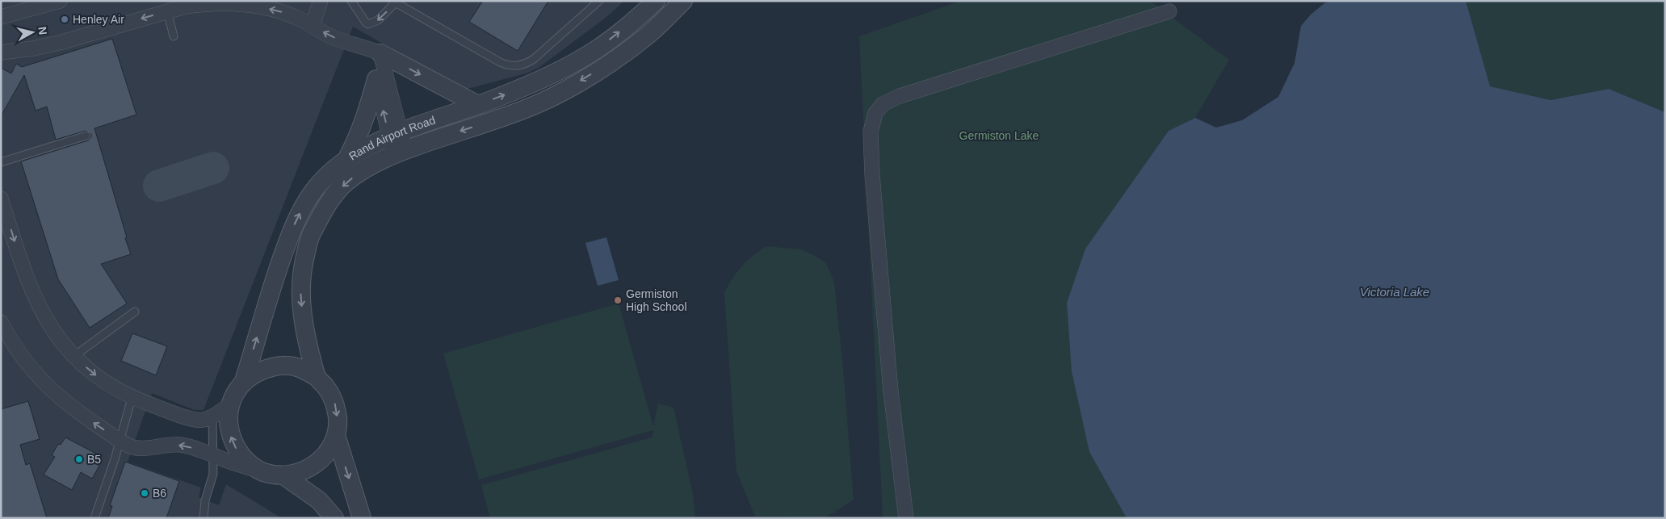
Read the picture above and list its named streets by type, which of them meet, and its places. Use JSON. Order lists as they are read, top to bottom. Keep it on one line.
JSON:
{"streets":{"street":["Rand Airport Road"]},"water":["Victoria Lake"],"parks":["Germiston Lake"],"places":["Henley Air","Germiston High School","B5","B6"],"north":"right"}
